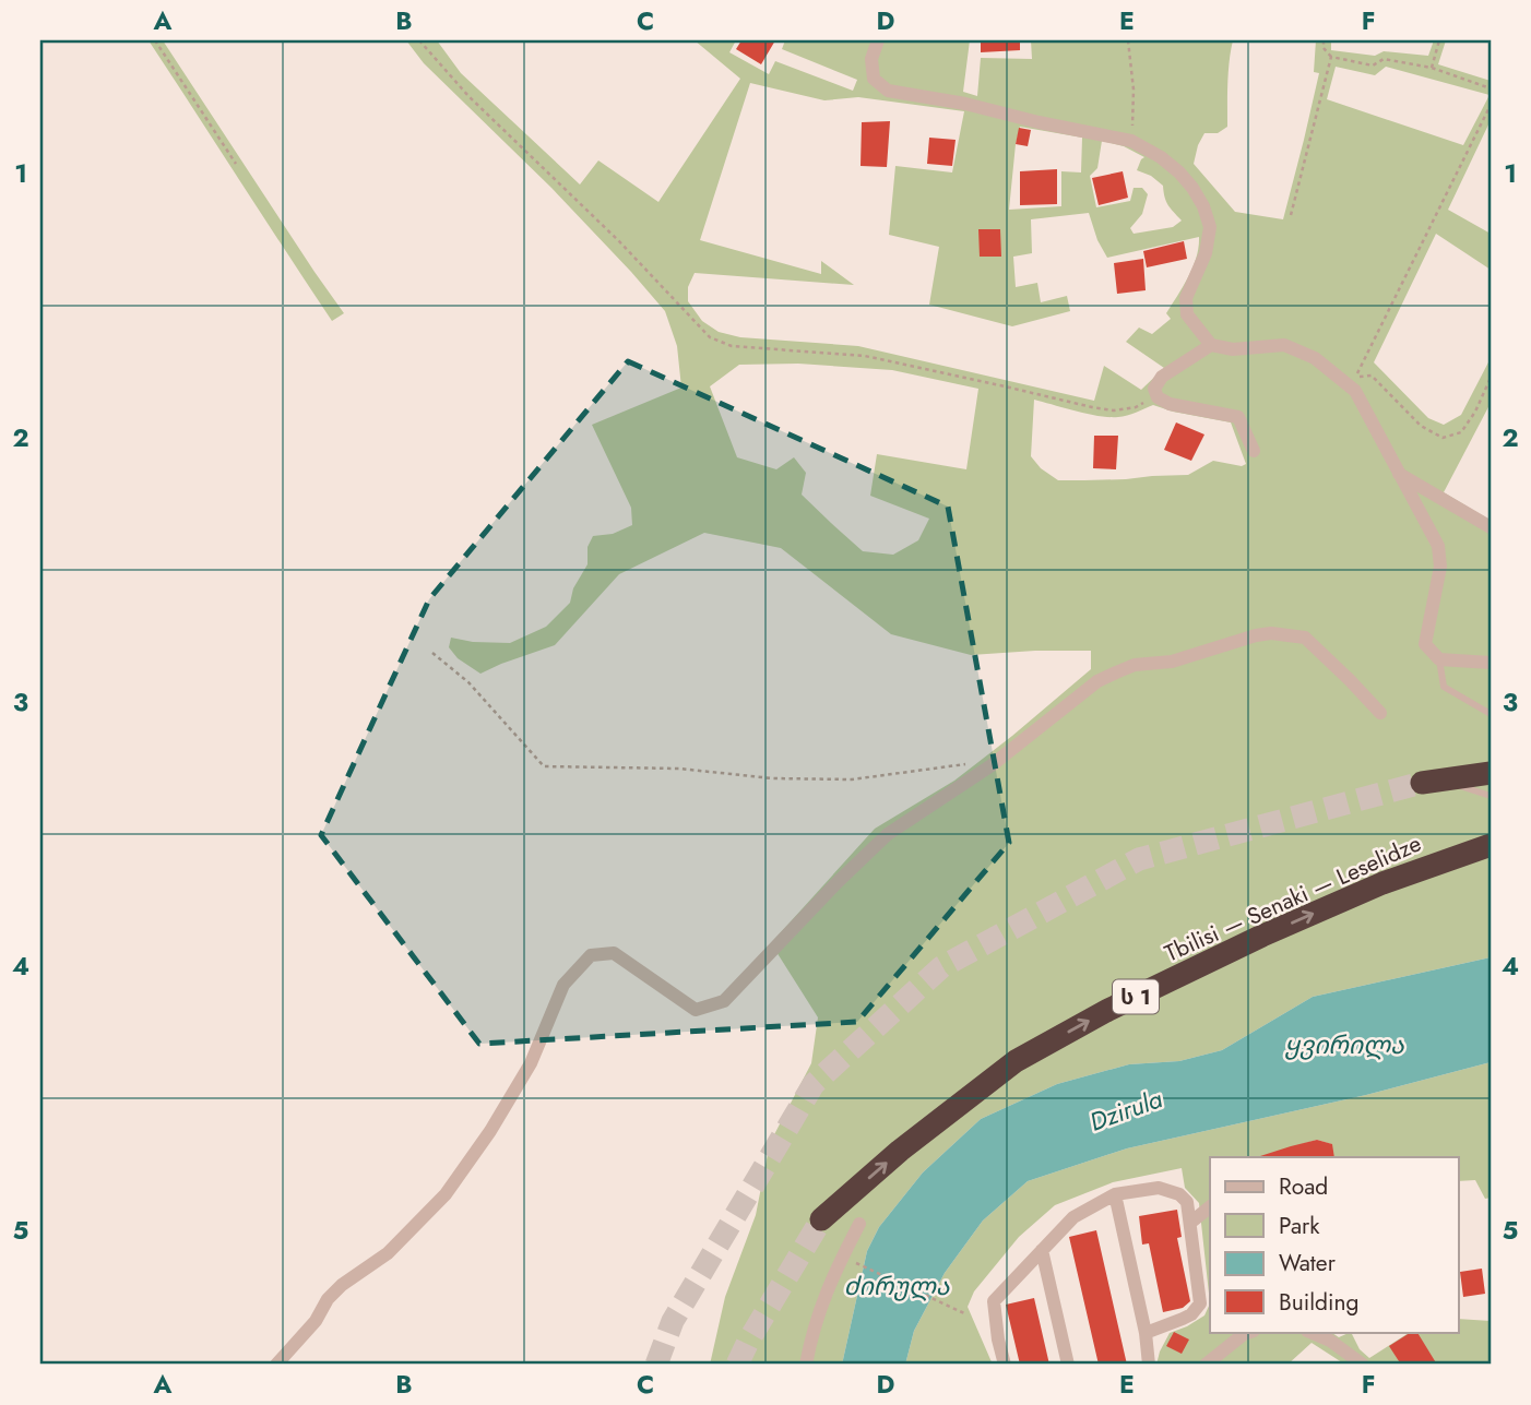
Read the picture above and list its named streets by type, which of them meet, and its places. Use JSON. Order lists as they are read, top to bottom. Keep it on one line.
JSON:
{"streets":{"highway":["Tbilisi — Senaki — Leselidze","ს 1"]},"one_way":["Tbilisi — Senaki — Leselidze"],"water":["ყვირილა","Dzirula","ძირულა"],"legend":["Road","Park","Water","Building"],"grid":{"columns":["A","B","C","D","E","F"],"rows":["1","2","3","4","5"]}}
